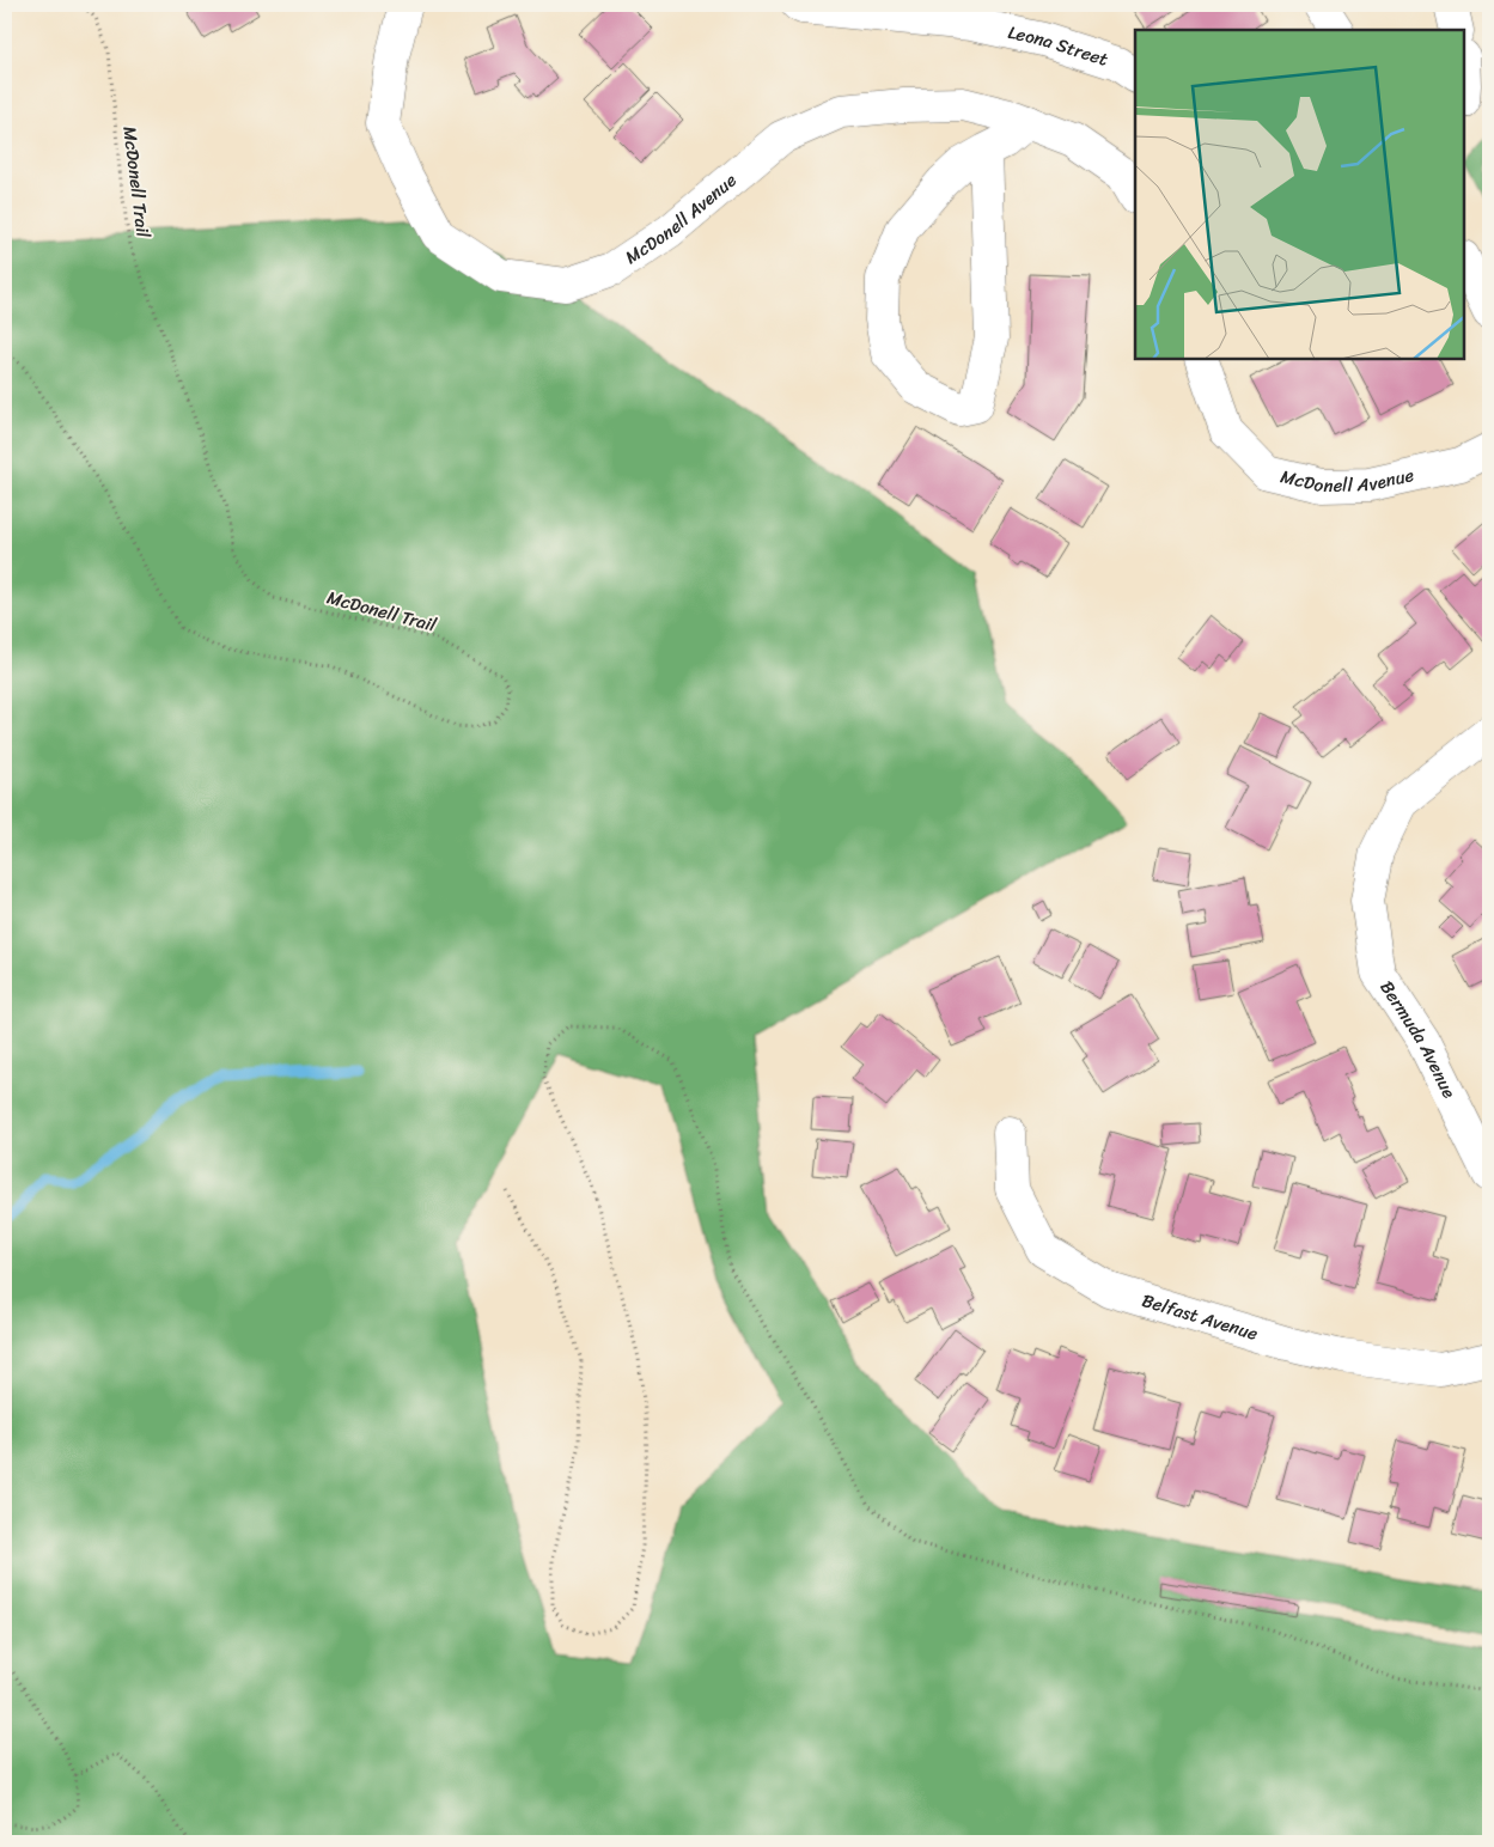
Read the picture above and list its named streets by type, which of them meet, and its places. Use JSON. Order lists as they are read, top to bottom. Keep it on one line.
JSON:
{"streets":{"street":["Leona Street","McDonell Avenue","Bermuda Avenue","Belfast Avenue"],"path":["McDonell Trail"]}}
